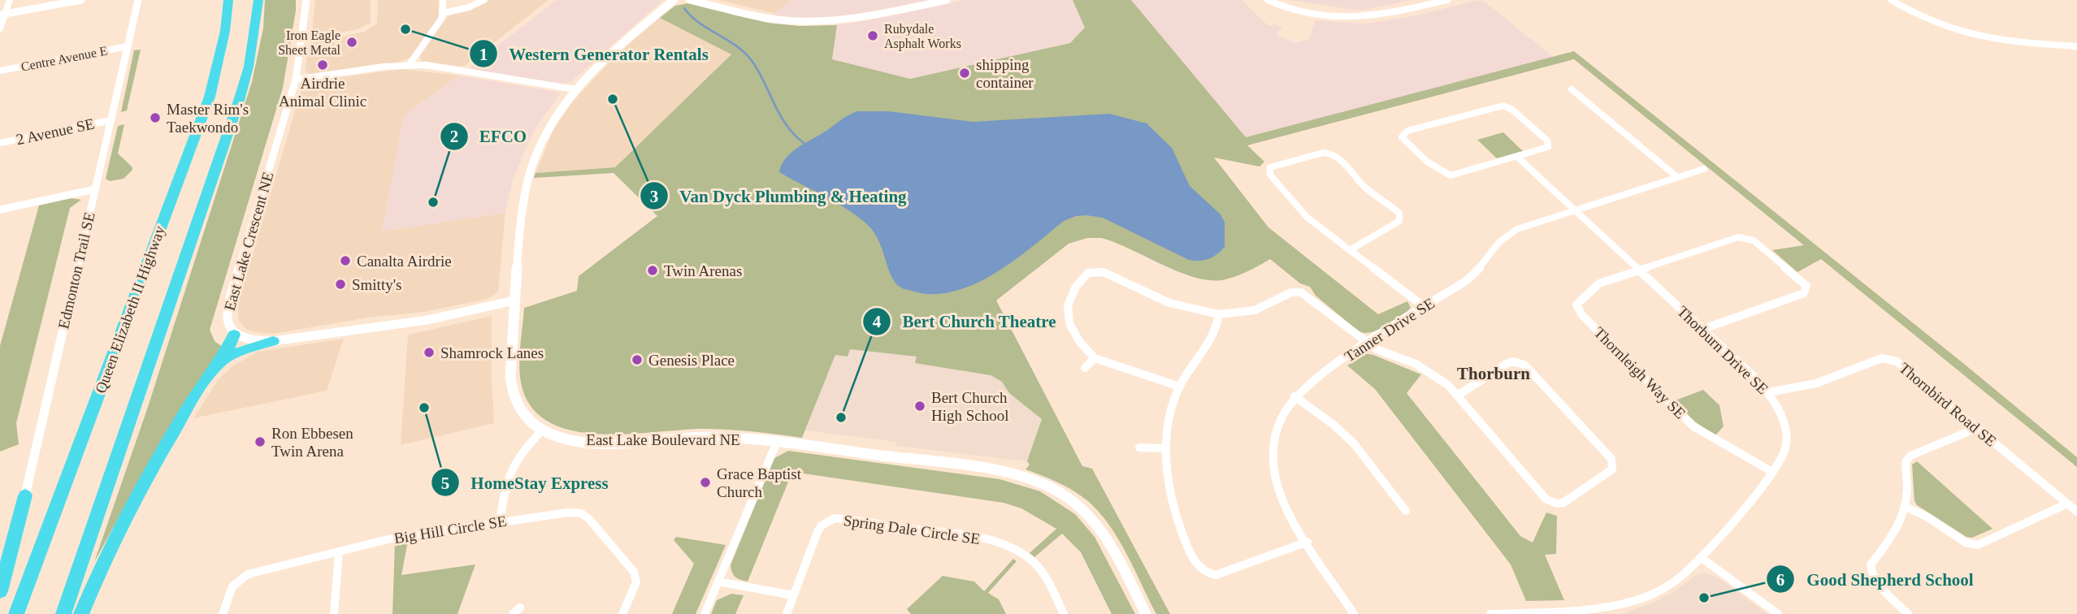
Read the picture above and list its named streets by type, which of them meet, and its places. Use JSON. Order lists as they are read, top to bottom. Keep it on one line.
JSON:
{"streets":{"highway":["Queen Elizabeth II Highway"],"main road":["East Lake Boulevard NE"],"street":["Centre Avenue E","2 Avenue SE","East Lake Crescent NE","Edmonton Trail SE","Tanner Drive SE","Thorburn Drive SE","Thornleigh Way SE","Thornbird Road SE","Big Hill Circle SE","Spring Dale Circle SE"]},"crossings":[["Centre Avenue E","Edmonton Trail SE"],["2 Avenue SE","Edmonton Trail SE"],["East Lake Crescent NE","East Lake Boulevard NE"],["Tanner Drive SE","Thorburn Drive SE"],["Thorburn Drive SE","Thornleigh Way SE"],["Thorburn Drive SE","Thornbird Road SE"]],"districts":["Thorburn"],"places":["Western Generator Rentals","Rubydale Asphalt Works","Iron Eagle Sheet Metal","Airdrie Animal Clinic","shipping container","Van Dyck Plumbing & Heating","Master Rim's Taekwondo","EFCO","Canalta Airdrie","Twin Arenas","Smitty's","Shamrock Lanes","Genesis Place","Bert Church High School","HomeStay Express","Bert Church Theatre","Ron Ebbesen Twin Arena","Grace Baptist Church","Good Shepherd School"]}
